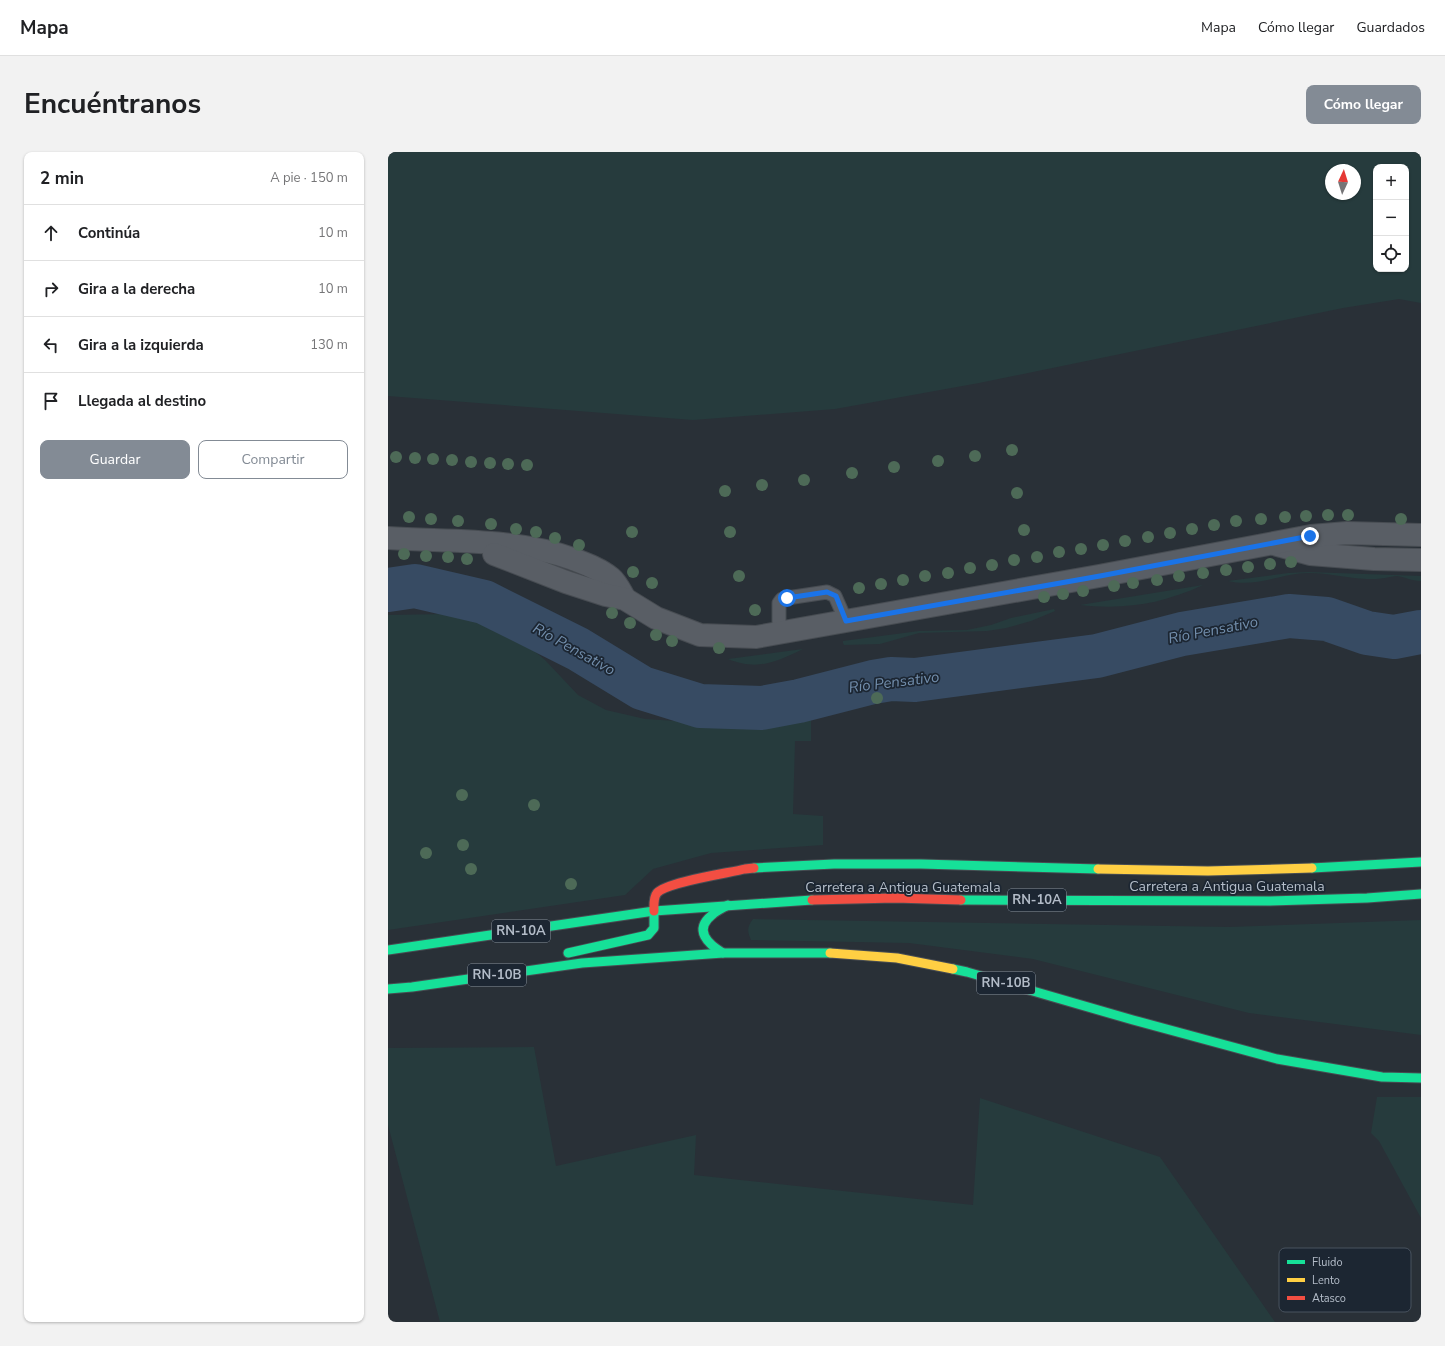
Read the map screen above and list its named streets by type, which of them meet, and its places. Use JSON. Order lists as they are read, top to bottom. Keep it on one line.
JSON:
{"streets":{"main road":["Carretera a Antigua Guatemala","RN-10A","RN-10B"]},"water":["Río Pensativo"],"legend":["Fluido","Lento","Atasco"],"north":"top","page":{"header":"Mapa","nav":["Mapa","Cómo llegar","Guardados"],"title":"Encuéntranos","buttons":["Cómo llegar",["Guardar","Compartir"]],"heading":["2 min","A pie · 150 m"],"map_buttons":["+","−"],"list":[["Continúa","10 m"],["Gira a la derecha","10 m"],["Gira a la izquierda","130 m"],"Llegada al destino"]}}
